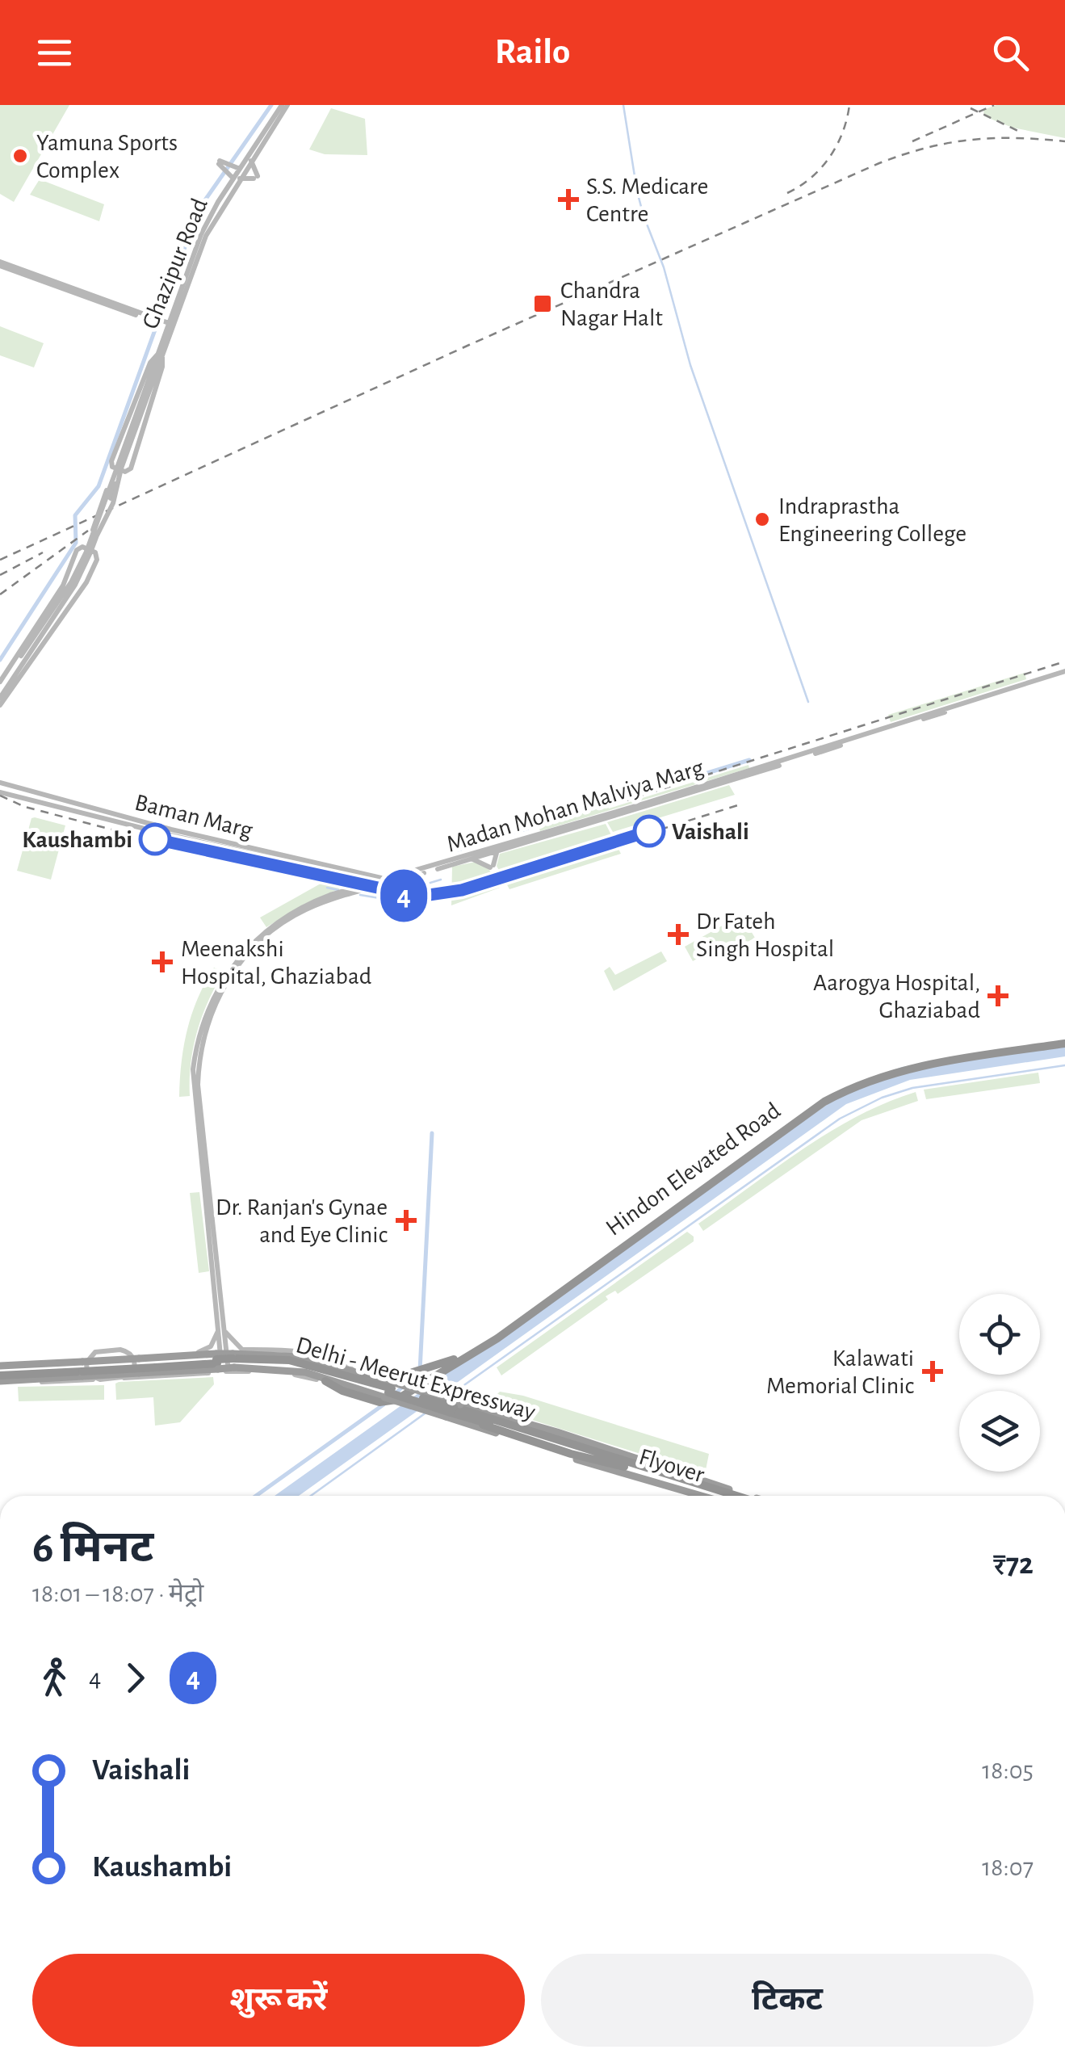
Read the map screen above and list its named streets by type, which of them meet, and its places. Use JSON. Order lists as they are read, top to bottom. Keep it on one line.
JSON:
{"streets":{"highway":["Hindon Elevated Road","Delhi - Meerut Expressway","Flyover"],"main road":["Ghazipur Road","Madan Mohan Malviya Marg","Baman Marg"]},"crossings":[["Madan Mohan Malviya Marg","Baman Marg"],["Madan Mohan Malviya Marg","Delhi - Meerut Expressway"],["Hindon Elevated Road","Delhi - Meerut Expressway"],["Delhi - Meerut Expressway","Flyover"]],"places":{"other":["Yamuna Sports Complex","Indraprastha Engineering College","Vaishali","Kaushambi"],"health":["S.S. Medicare Centre","Dr Fateh Singh Hospital","Meenakshi Hospital, Ghaziabad","Aarogya Hospital, Ghaziabad","Dr. Ranjan's Gynae and Eye Clinic","Kalawati Memorial Clinic"],"transit":["Chandra Nagar Halt"]},"lines":["metro line 4"],"page":{"header":"Railo","on_map":"4","heading":["6 मिनट","18:01 – 18:07 · मेट्रो","₹72"],"legs":["4","4"],"list":[{"name":"Vaishali","value":"18:05"},{"name":"Kaushambi","value":"18:07"}],"buttons":["शुरू करें","टिकट"]}}
